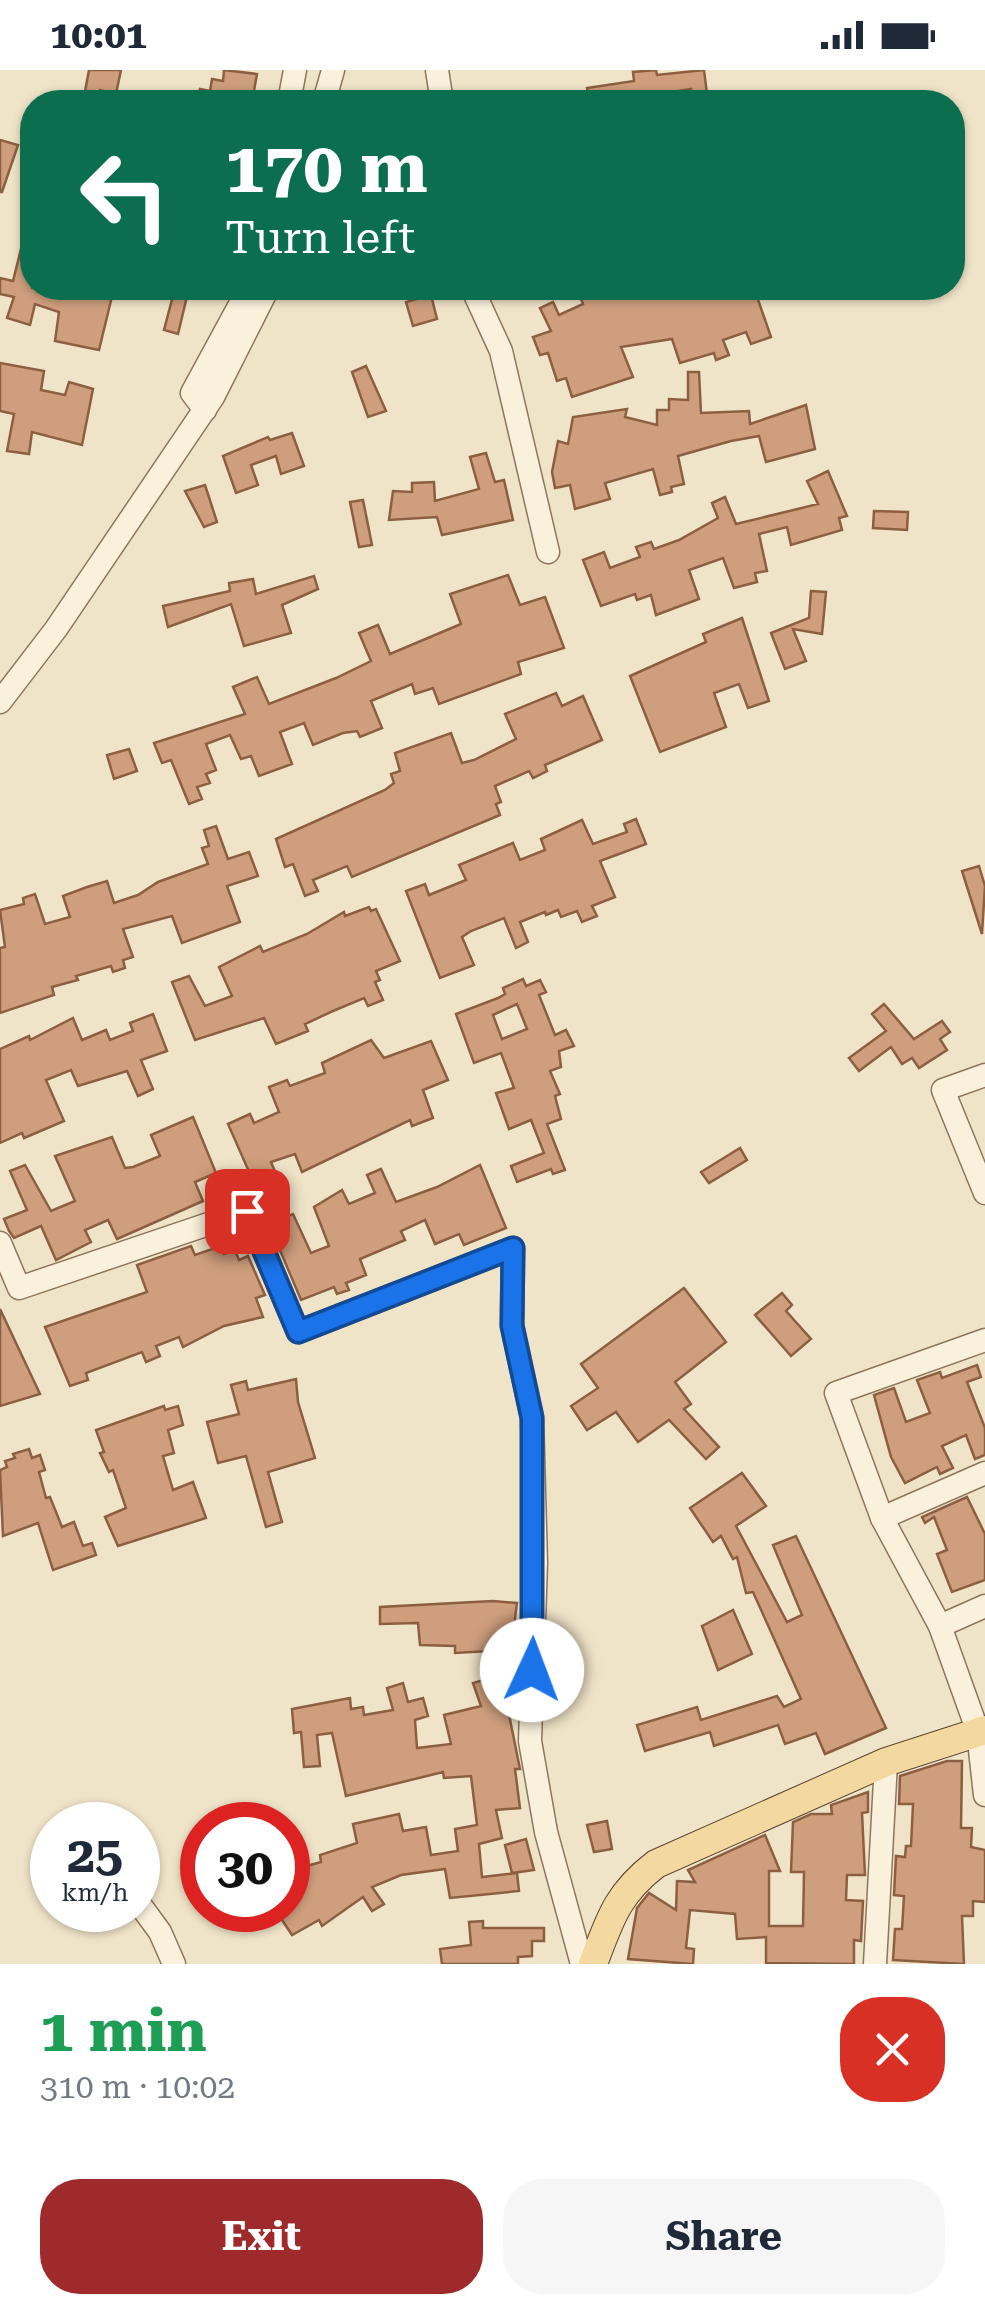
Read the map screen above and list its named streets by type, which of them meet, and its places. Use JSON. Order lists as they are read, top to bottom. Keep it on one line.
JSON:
{"page":{"status":"10:01","turn":["170 m","Turn left"],"speed":"25 km/h","limit":"30","heading":["1 min","310 m · 10:02"],"buttons":["Exit","Share"]}}
